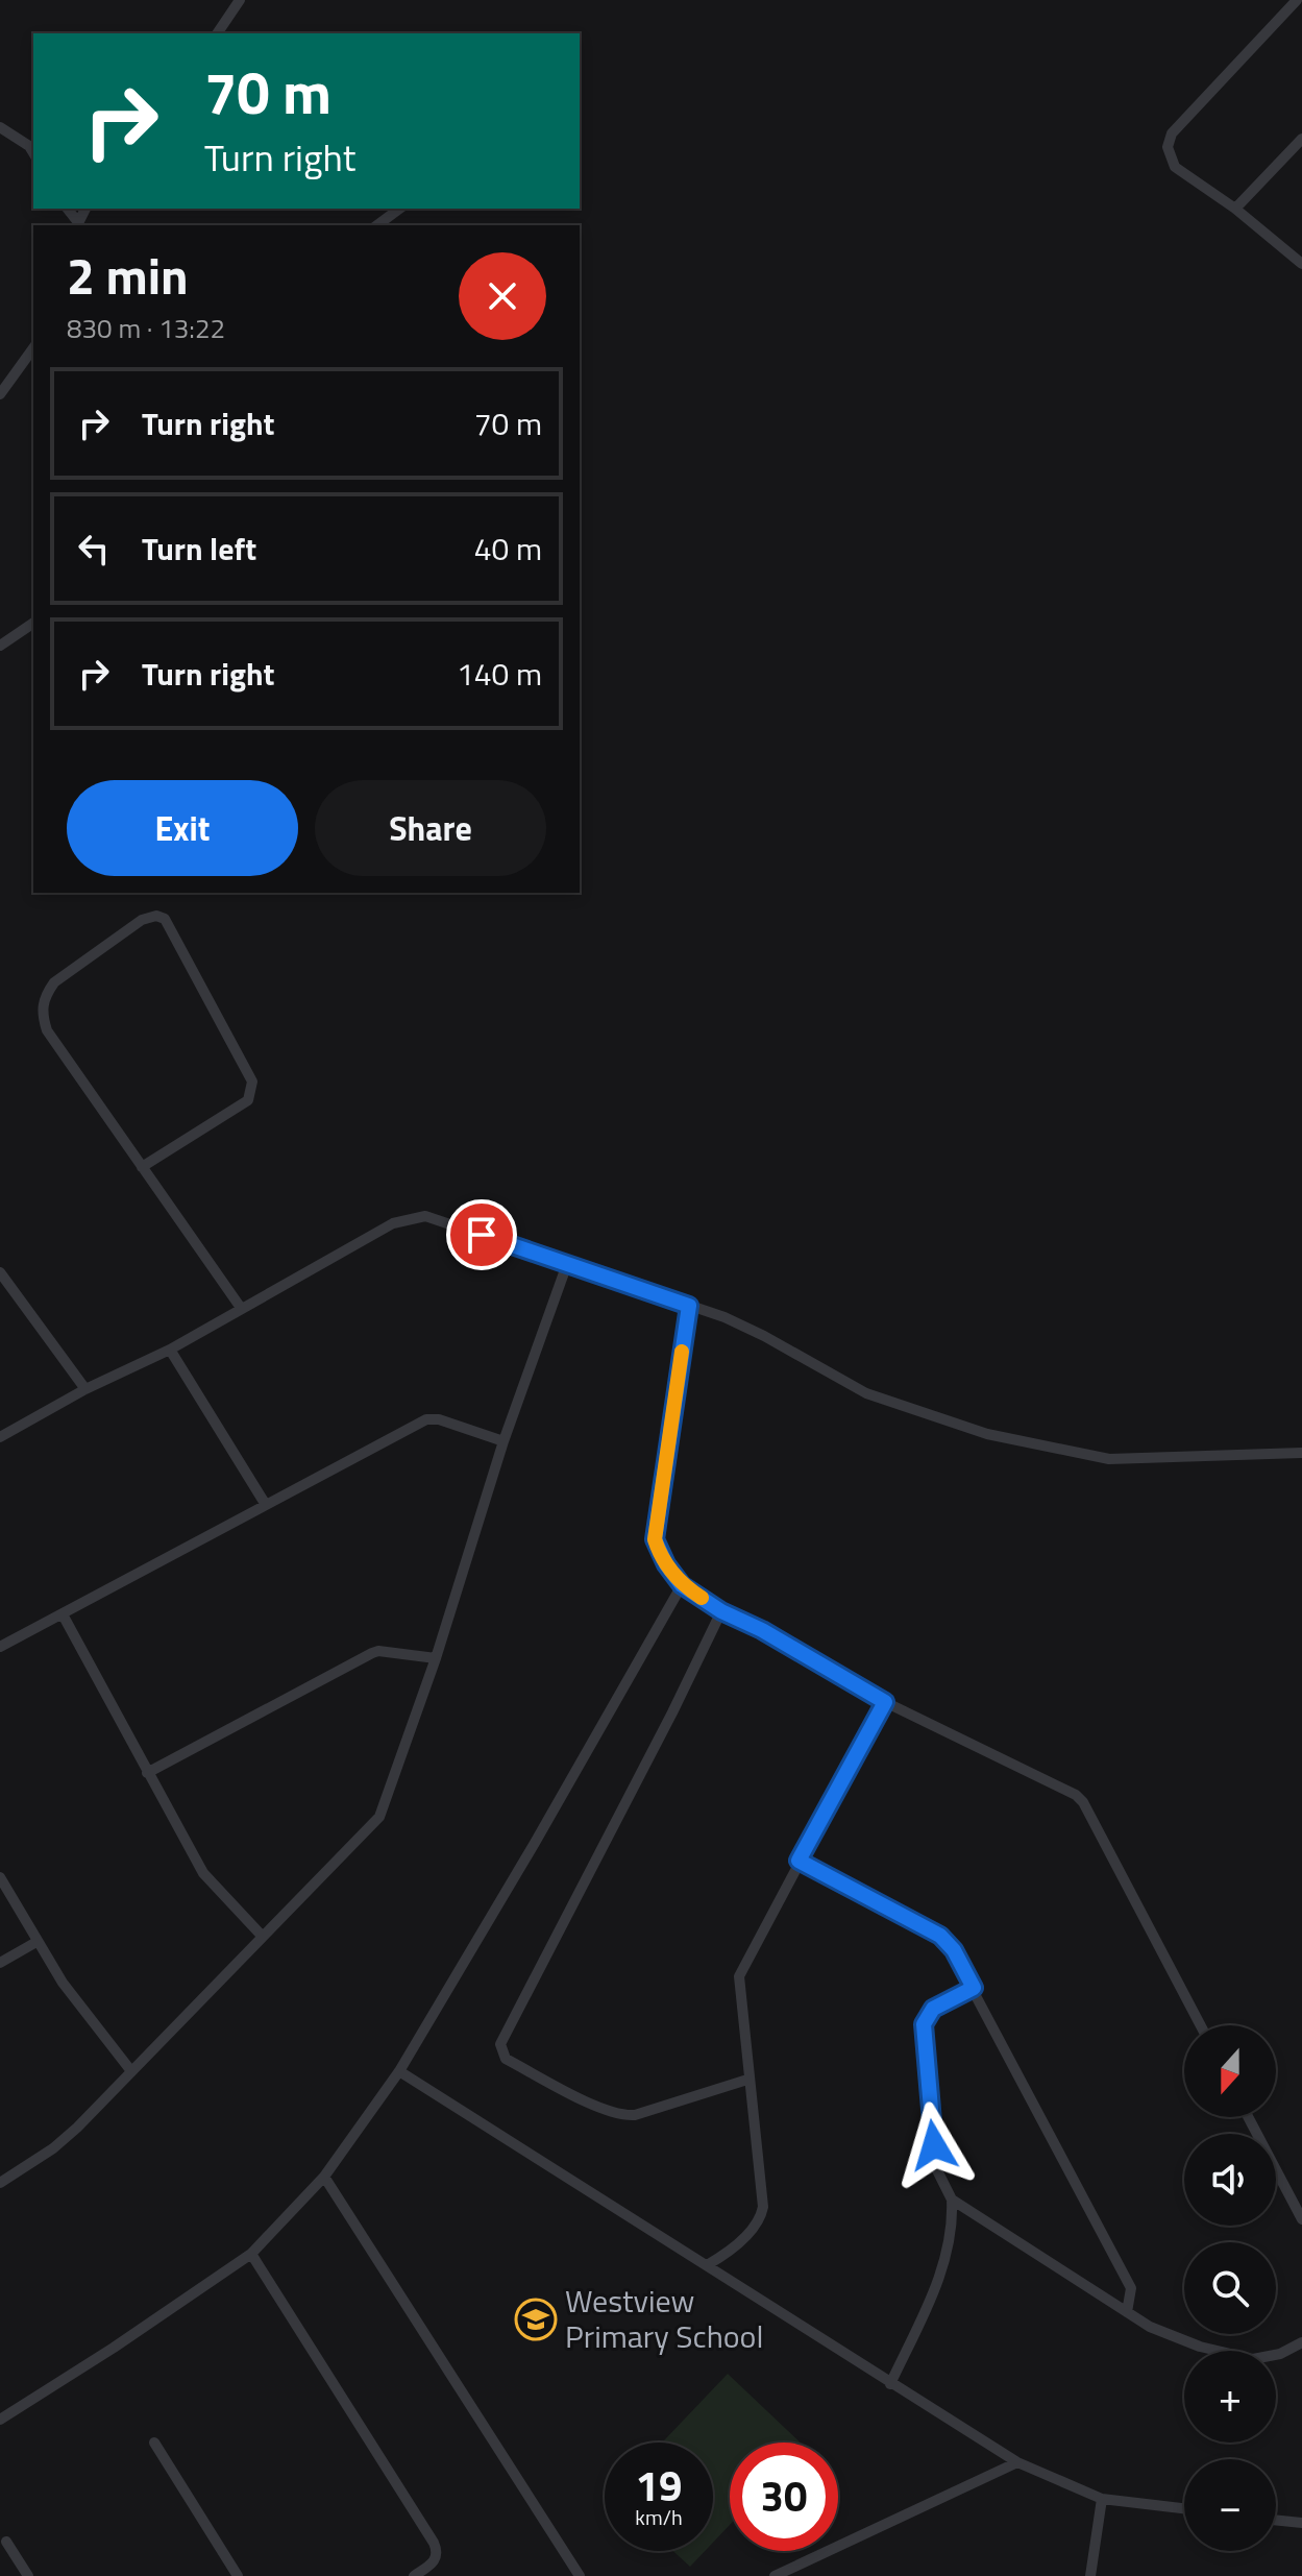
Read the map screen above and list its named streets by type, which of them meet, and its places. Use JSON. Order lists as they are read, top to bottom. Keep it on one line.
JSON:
{"places":{"school or university":["Westview Primary School"]},"north":"bottom","page":{"turn":["70 m","Turn right"],"heading":["2 min","830 m · 13:22"],"list":[{"name":"Turn right","value":"70 m"},{"name":"Turn left","value":"40 m"},{"name":"Turn right","value":"140 m"}],"buttons":["Exit","Share"],"map_buttons":["+","−"],"speed":"19 km/h","limit":"30"}}
